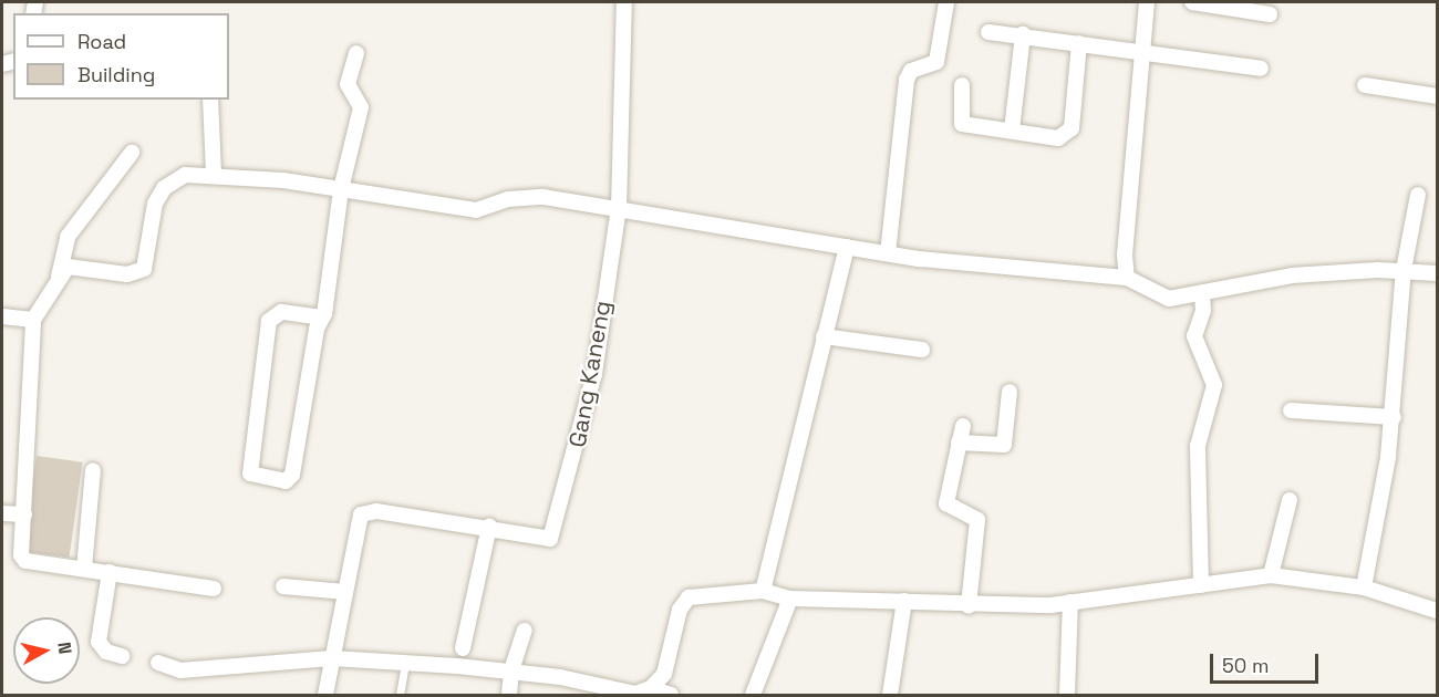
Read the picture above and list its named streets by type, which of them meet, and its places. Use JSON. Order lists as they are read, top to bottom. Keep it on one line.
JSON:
{"streets":{"street":["Gang Kaneng"]},"legend":["Road","Building"],"scale_bar":"50 m","north":"right"}
